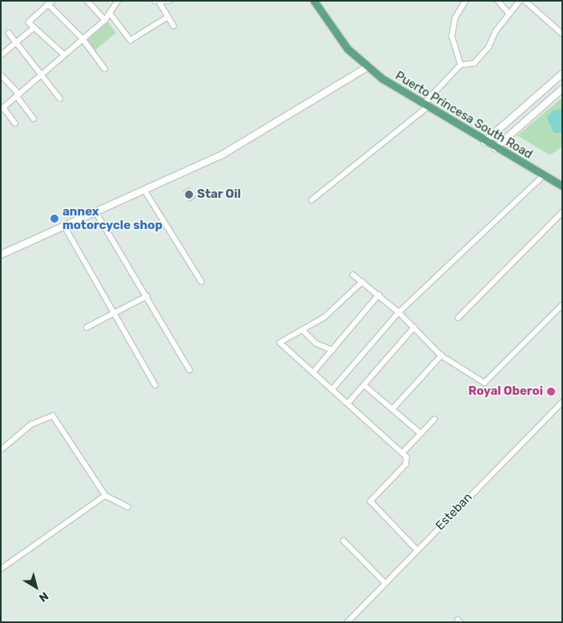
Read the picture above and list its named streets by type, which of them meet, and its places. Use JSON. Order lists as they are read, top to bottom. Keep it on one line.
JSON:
{"streets":{"main road":["Puerto Princesa South Road"],"street":["Esteban"]},"places":["Star Oil","annex motorcycle shop","Royal Oberoi"],"north":"bottom right"}
